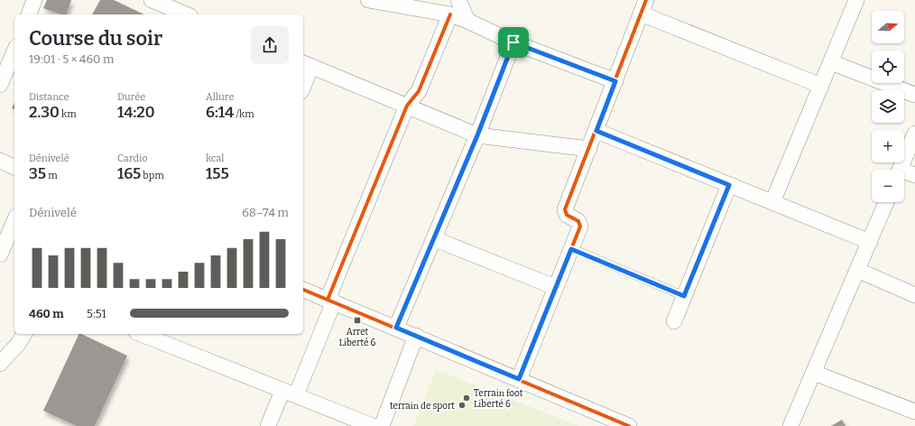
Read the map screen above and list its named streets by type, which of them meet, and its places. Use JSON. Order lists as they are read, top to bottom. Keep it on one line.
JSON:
{"places":{"transit":["Arret Liberté 6"],"other":["Terrain foot Liberté 6","terrain de sport"]},"north":"right","page":{"map_buttons":["+","−"],"heading":["Course du soir","19:01 · 5 × 460 m"],"stats":[["Distance","2.30 km"],["Durée","14:20"],["Allure","6:14 /km"],["Dénivelé","35 m"],["Cardio","165 bpm"],["kcal","155"]],"chart":["Dénivelé","68–74 m"],"list":[{"name":"460 m","note":"5:51"}]}}
